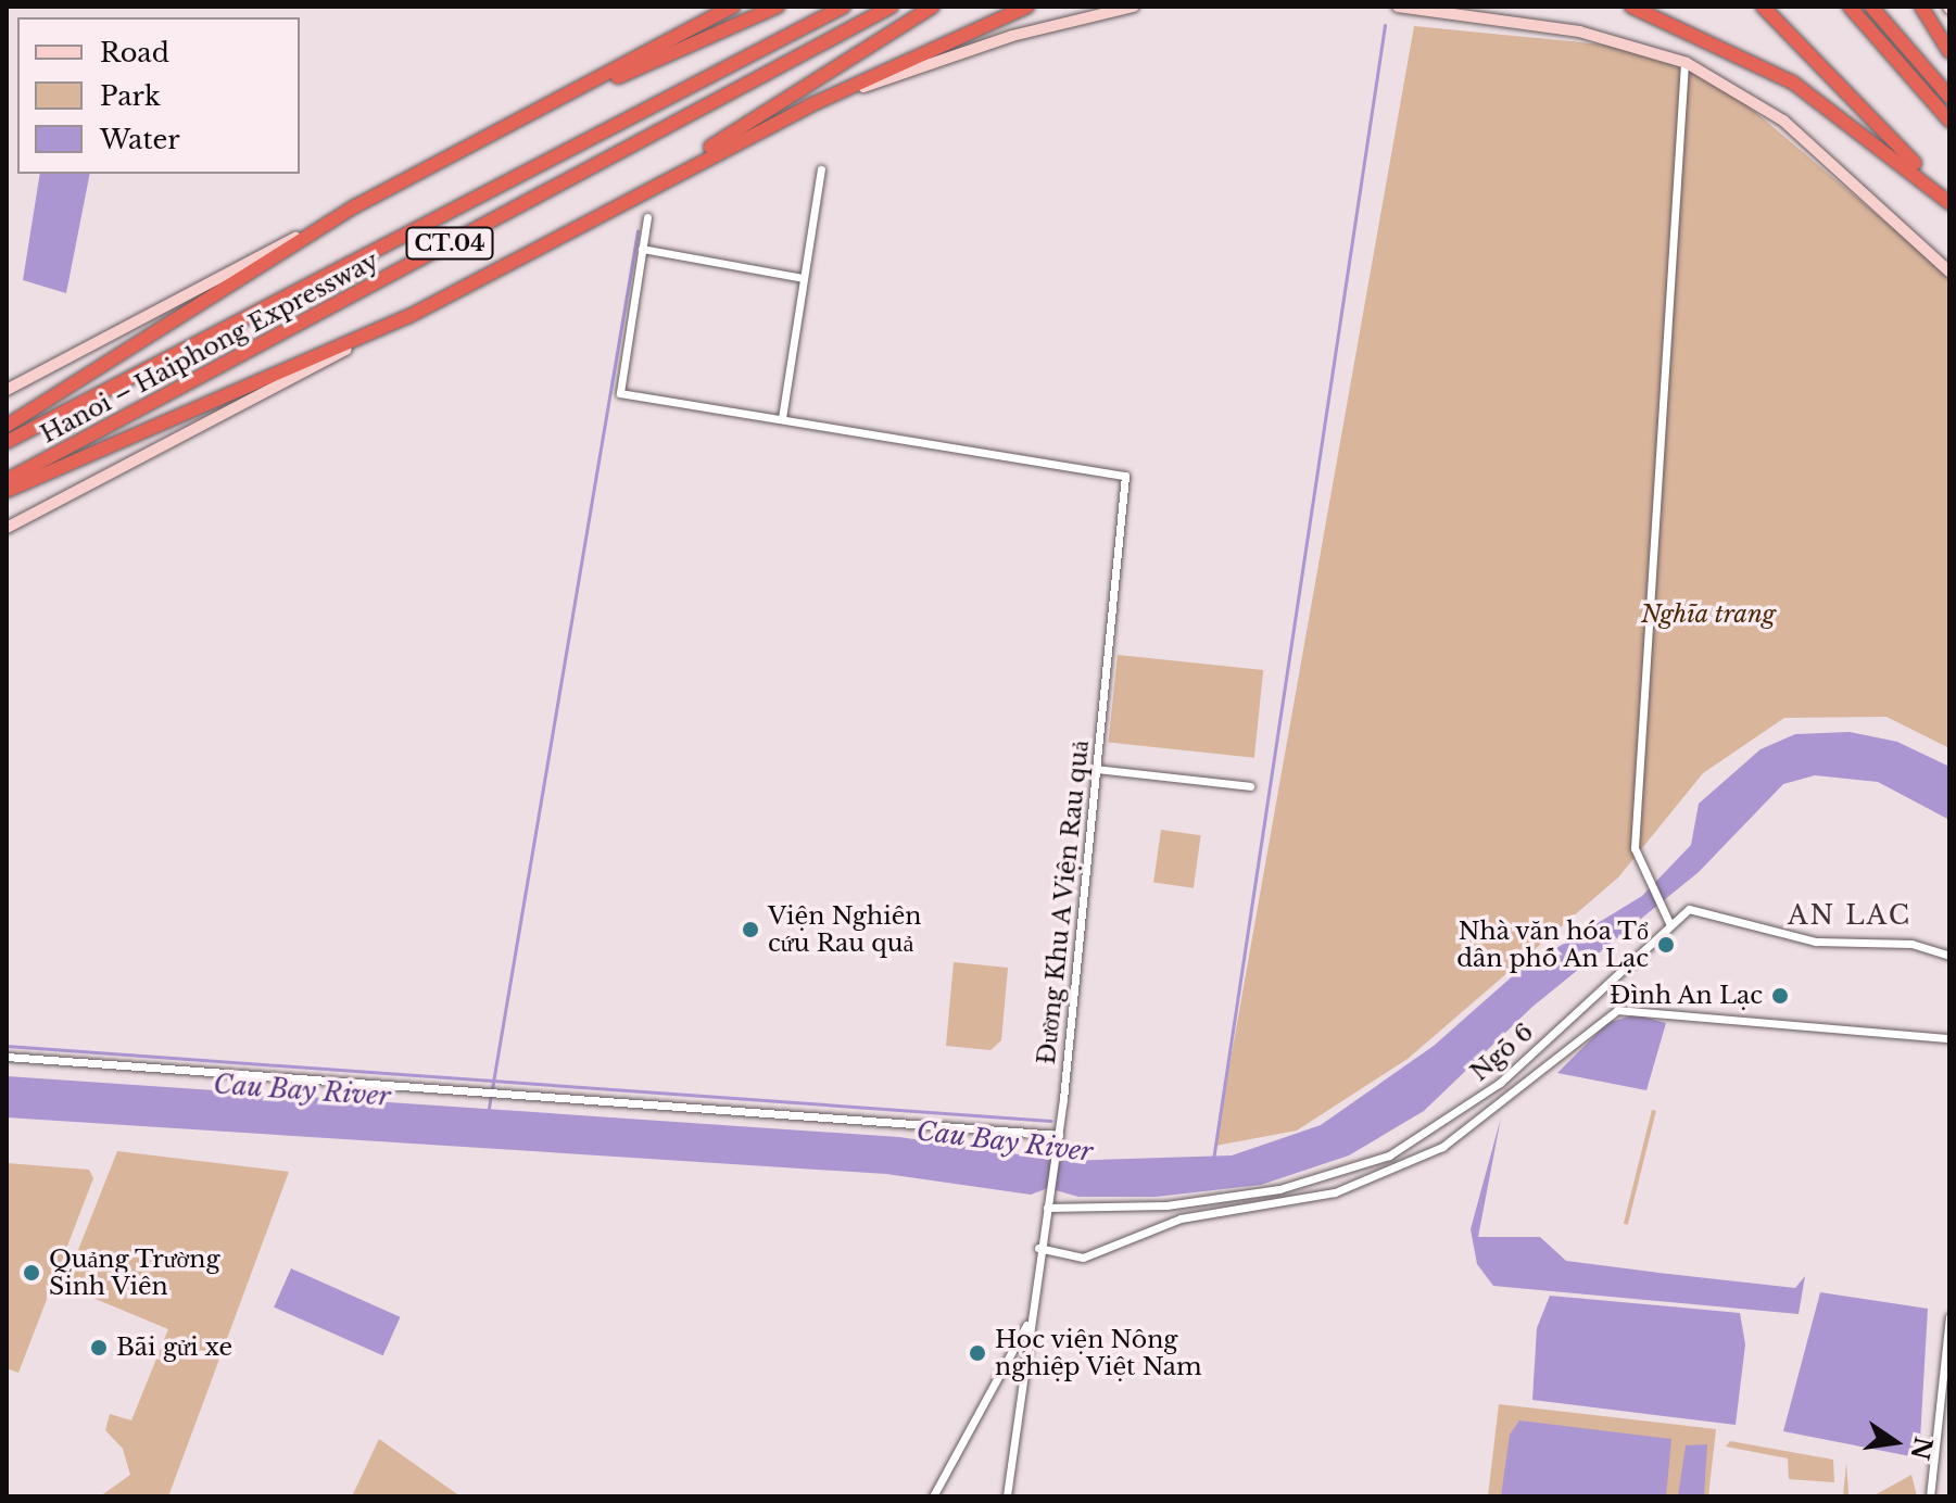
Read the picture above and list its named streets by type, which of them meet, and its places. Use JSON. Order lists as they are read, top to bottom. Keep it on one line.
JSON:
{"streets":{"highway":["CT.04","Hanoi – Haiphong Expressway"],"street":["Đường Khu A Viện Rau quả","Ngõ 6"]},"crossings":[["Đường Khu A Viện Rau quả","Ngõ 6"]],"districts":["AN LAC"],"water":["Cau Bay River"],"parks":["Nghĩa trang"],"places":["Viện Nghiên cứu Rau quả","Nhà văn hóa Tổ dân phố An Lạc","Đình An Lạc","Quảng Trường Sinh Viên","Bãi gửi xe","Học viện Nông nghiệp Việt Nam"],"legend":["Road","Park","Water"],"north":"right"}
